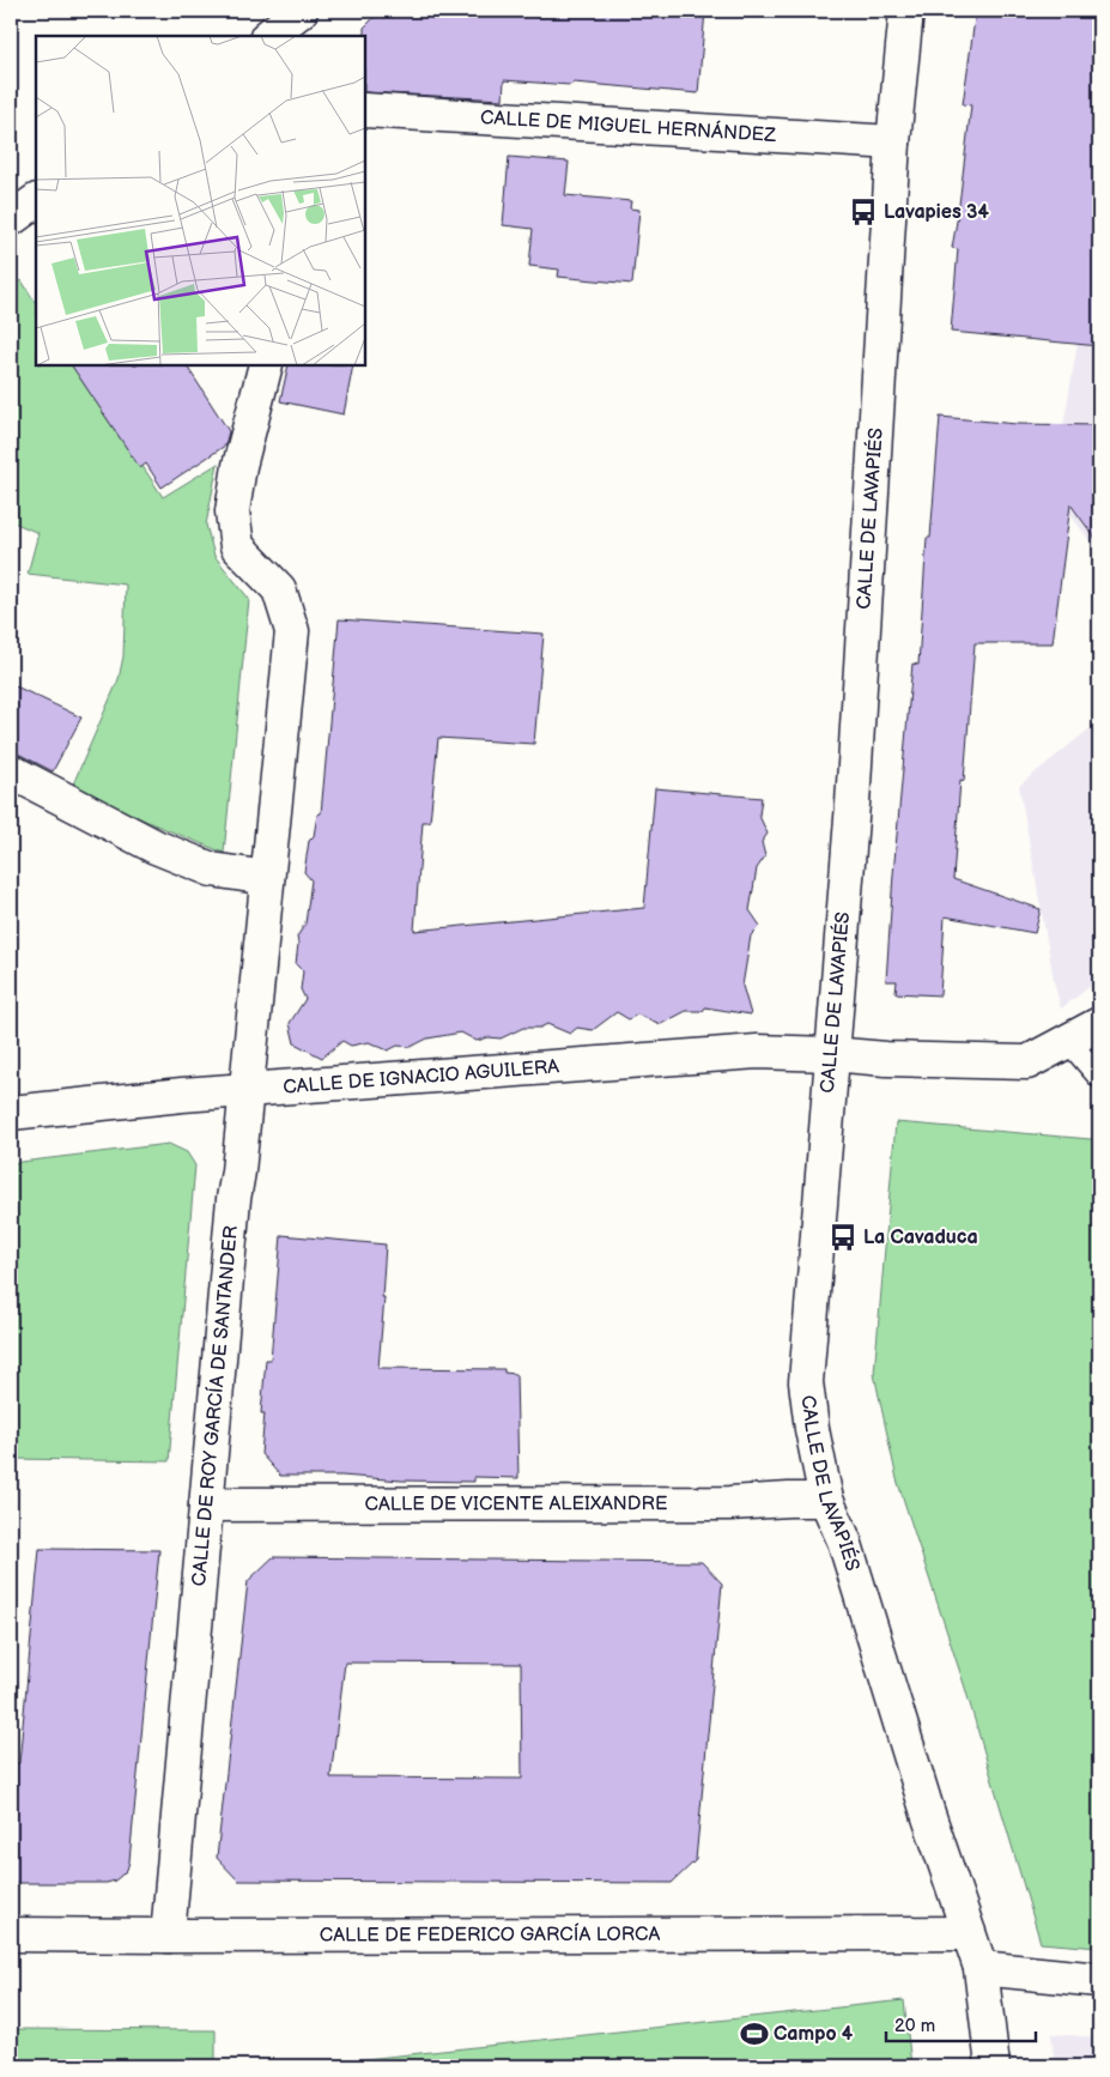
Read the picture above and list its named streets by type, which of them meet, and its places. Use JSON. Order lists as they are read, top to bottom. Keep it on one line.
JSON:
{"streets":{"street":["CALLE DE MIGUEL HERNÁNDEZ","CALLE DE LAVAPIÉS","CALLE DE IGNACIO AGUILERA","CALLE DE ROY GARCÍA DE SANTANDER","CALLE DE VICENTE ALEIXANDRE","CALLE DE FEDERICO GARCÍA LORCA"]},"crossings":[["CALLE DE MIGUEL HERNÁNDEZ","CALLE DE LAVAPIÉS"],["CALLE DE LAVAPIÉS","CALLE DE IGNACIO AGUILERA"],["CALLE DE LAVAPIÉS","CALLE DE VICENTE ALEIXANDRE"],["CALLE DE LAVAPIÉS","CALLE DE FEDERICO GARCÍA LORCA"],["CALLE DE IGNACIO AGUILERA","CALLE DE ROY GARCÍA DE SANTANDER"],["CALLE DE ROY GARCÍA DE SANTANDER","CALLE DE VICENTE ALEIXANDRE"],["CALLE DE ROY GARCÍA DE SANTANDER","CALLE DE FEDERICO GARCÍA LORCA"]],"places":{"bus stop":["Lavapies 34","La Cavaduca"],"sports":["Campo 4"]},"scale_bar":"20 m"}
